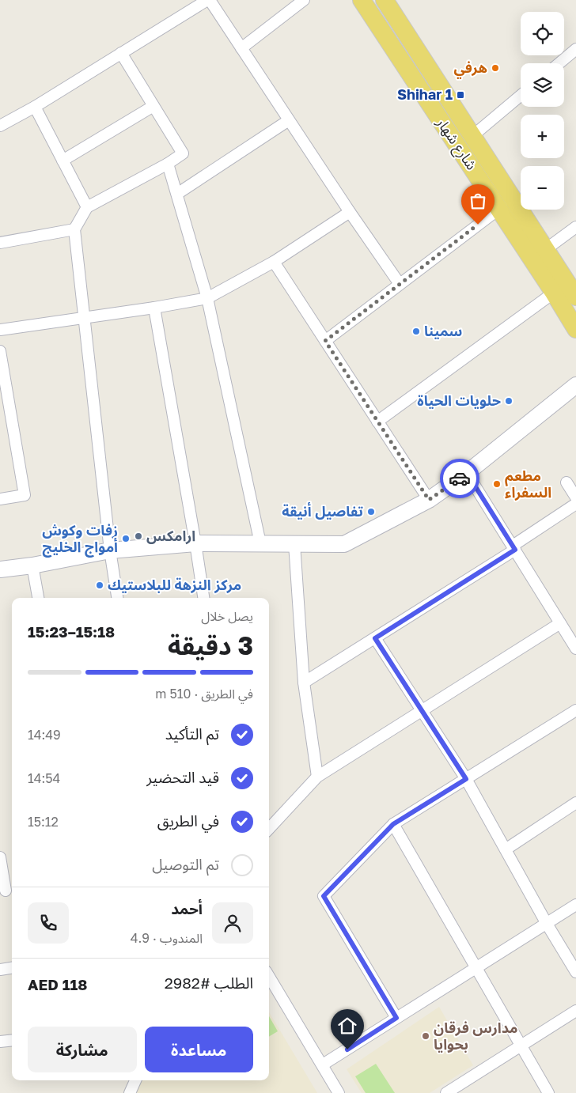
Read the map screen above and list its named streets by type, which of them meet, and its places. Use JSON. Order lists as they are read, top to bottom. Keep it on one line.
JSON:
{"streets":{"main road":["شارع شهار"]},"places":{"other":["هرفي","سمينا","حلويات الحياة","مطعم السفراء","تفاصيل أنيقة","ارامكس","زفات وكوش أمواج الخليج","مركز النزهة للبلاستيك","مدارس فرقان بحوايا"],"transit":["Shihar 1"]},"page":{"map_buttons":["+","−"],"heading":["3 دقيقة","يصل خلال","15:18–15:23"],"panel":["أحمد","المندوب · 4.9","الطلب #2982","AED 118"],"bar":"في الطريق · 510 m","list":[["تم التأكيد","14:49"],["قيد التحضير","14:54"],["في الطريق","15:12"],"تم التوصيل"],"buttons":["مساعدة","مشاركة"]}}
